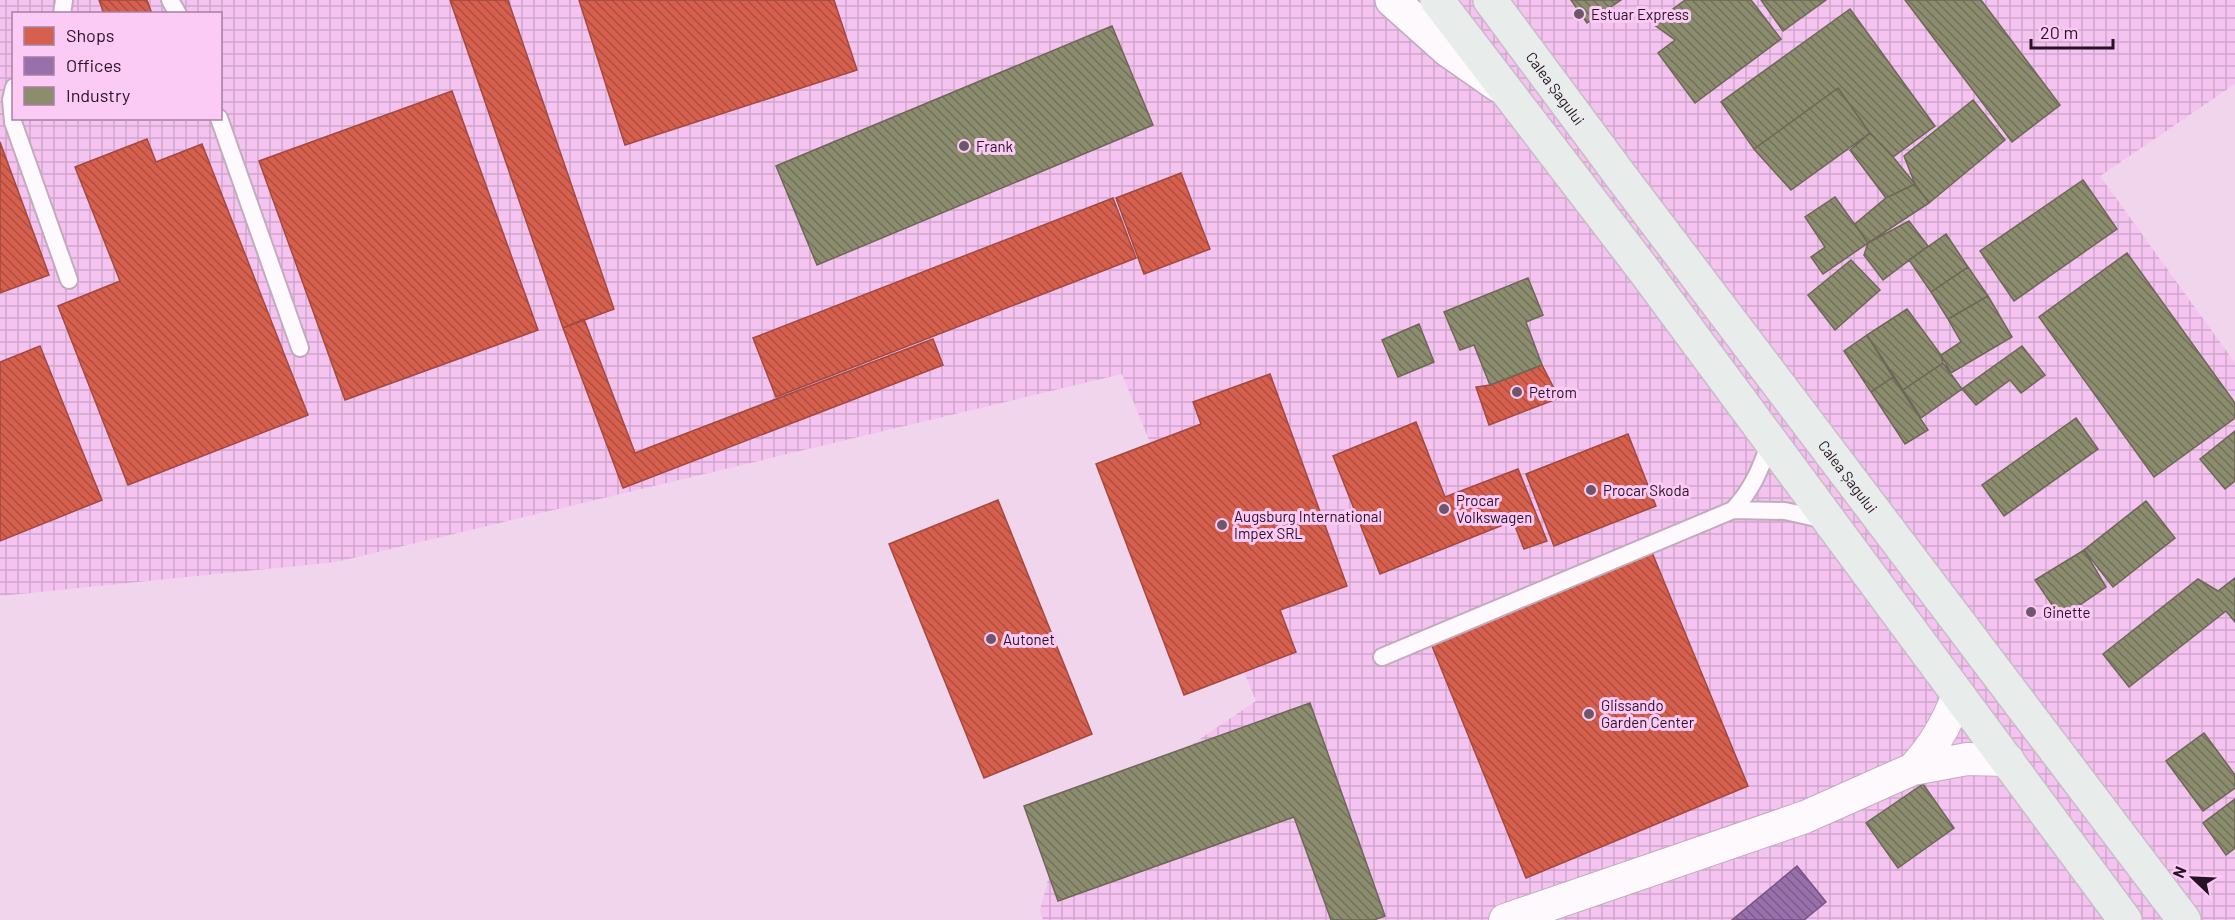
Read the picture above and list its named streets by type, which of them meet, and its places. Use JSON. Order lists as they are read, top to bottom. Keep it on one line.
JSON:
{"streets":{"main road":["Calea Șagului"]},"places":["Estuar Express","Frank","Petrom","Procar Skoda","Procar Volkswagen","Augsburg International Impex SRL","Ginette","Autonet","Glissando Garden Center"],"legend":["Shops","Offices","Industry"],"scale_bar":"20 m","north":"top left"}
